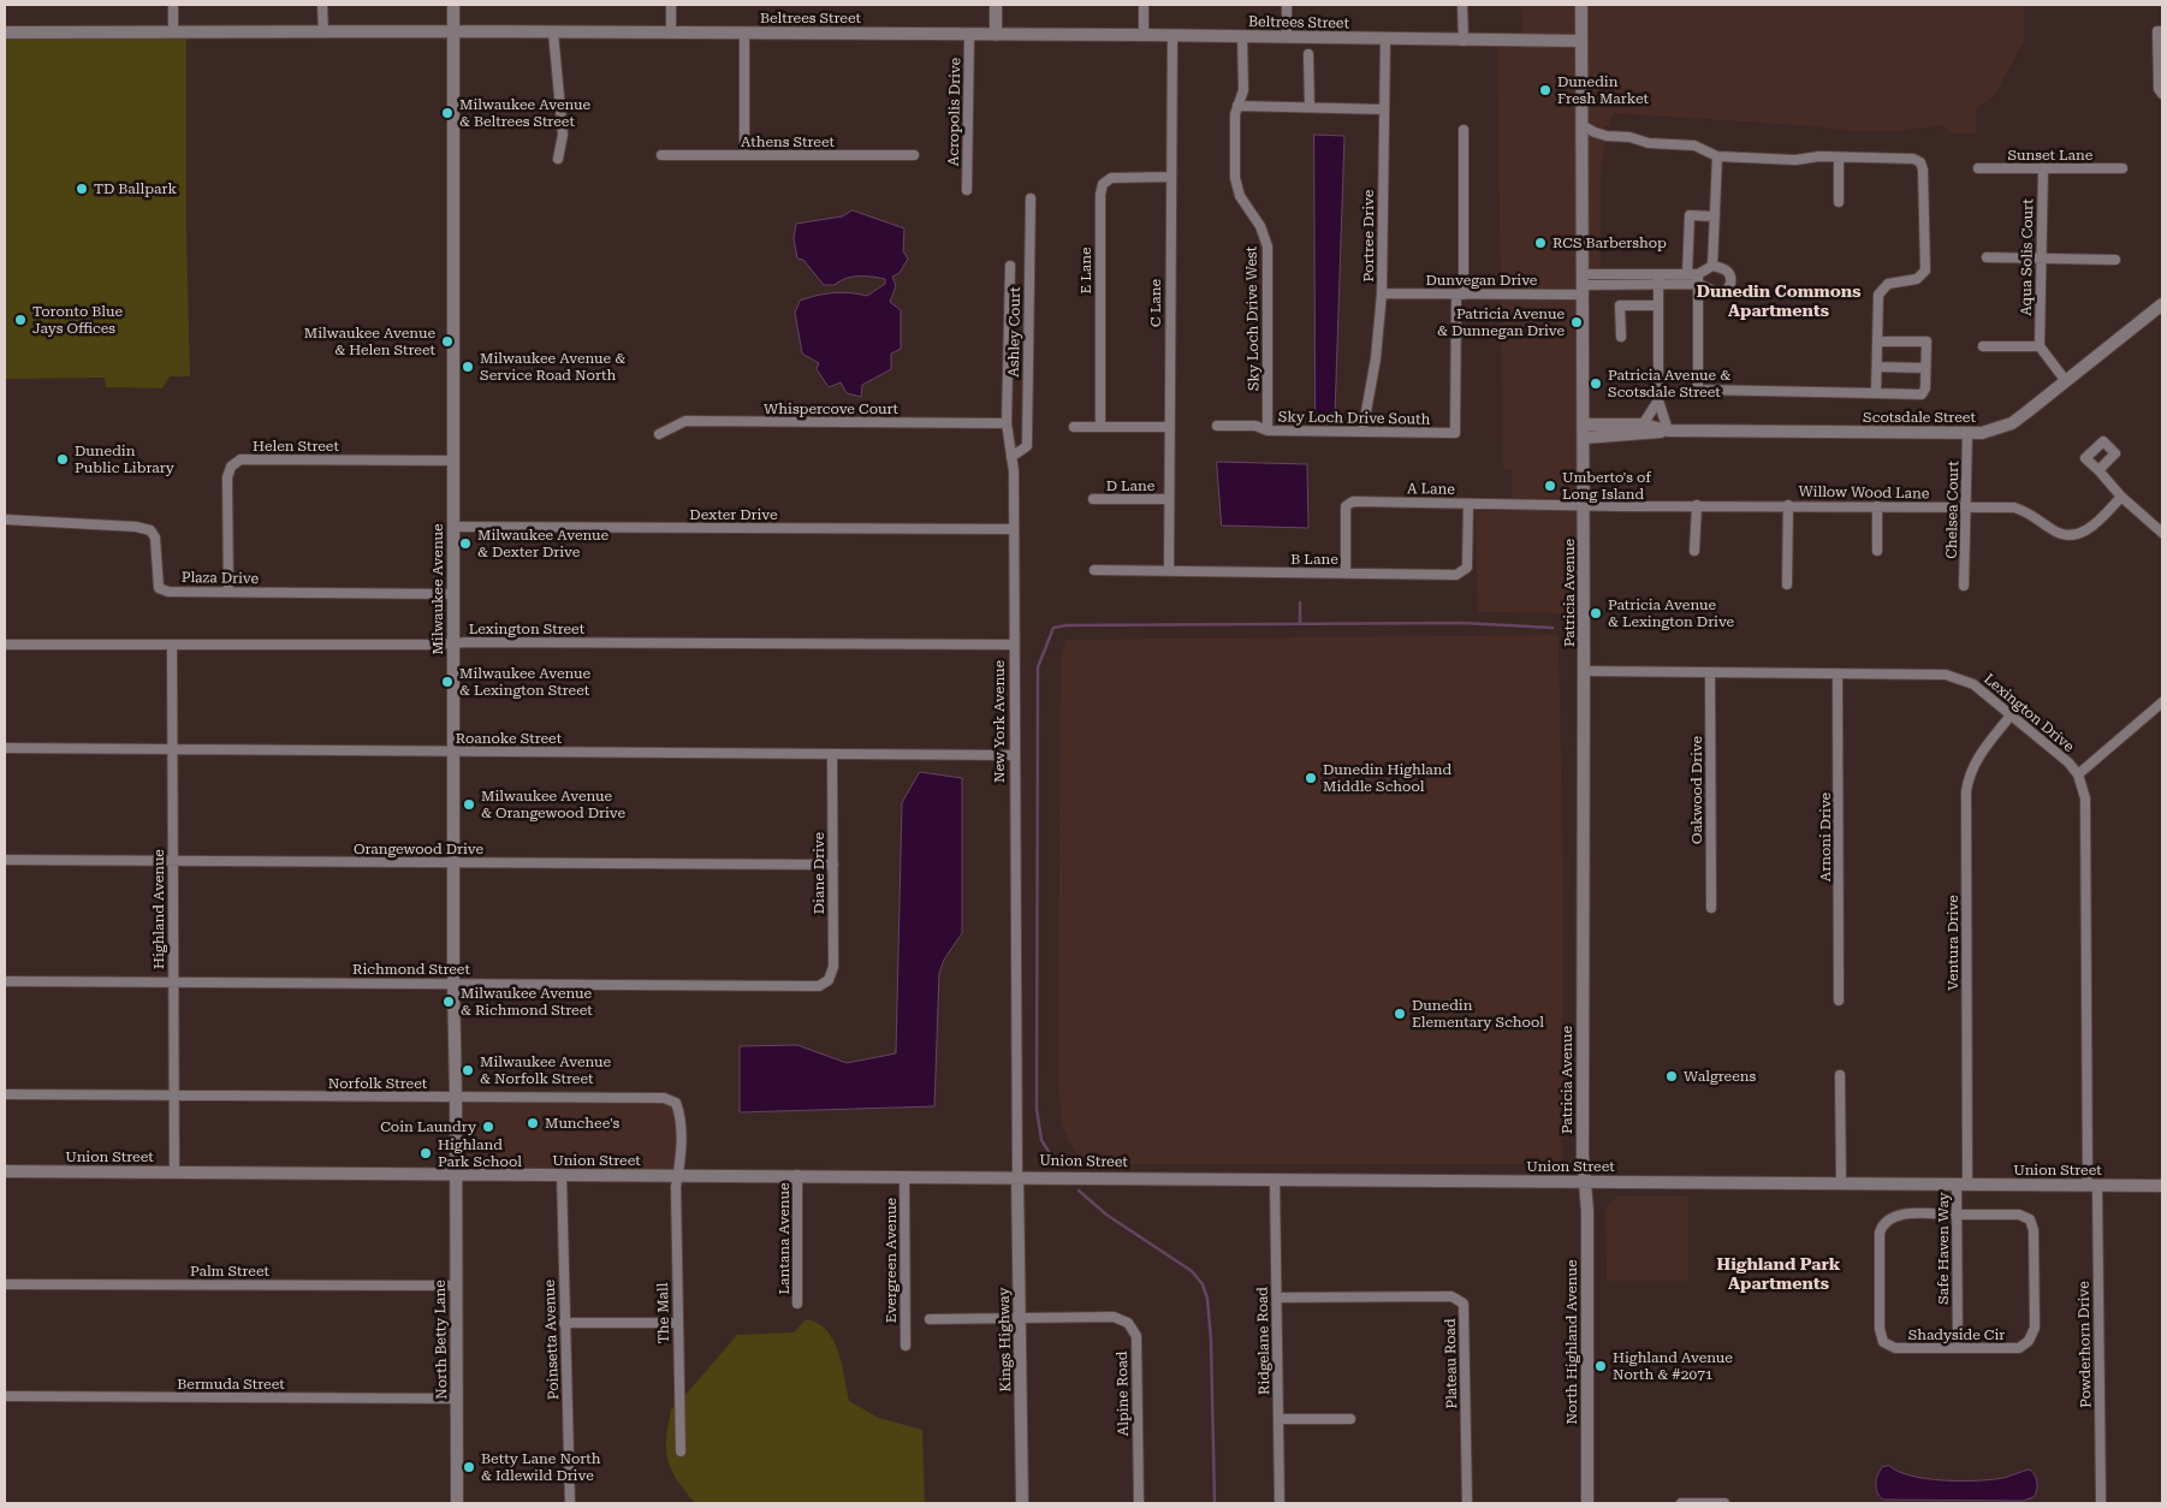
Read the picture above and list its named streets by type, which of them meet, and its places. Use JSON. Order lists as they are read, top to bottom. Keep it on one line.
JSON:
{"streets":{"street":["Beltrees Street","Acropolis Drive","Athens Street","Sunset Lane","Portree Drive","Aqua Solis Court","E Lane","Dunvegan Drive","C Lane","Sky Loch Drive West","Ashley Court","Whispercove Court","Scotsdale Street","Sky Loch Drive South","Helen Street","D Lane","A Lane","Willow Wood Lane","Chelsea Court","Dexter Drive","B Lane","Plaza Drive","Milwaukee Avenue","Patricia Avenue","Lexington Street","Lexington Drive","New York Avenue","Roanoke Street","Oakwood Drive","Arnoni Drive","Orangewood Drive","Diane Drive","Highland Avenue","Ventura Drive","Richmond Street","Norfolk Street","Union Street","Lantana Avenue","Safe Haven Way","Evergreen Avenue","Palm Street","The Mall","Shadyside Cir","North Betty Lane","Poinsetta Avenue","Kings Highway","Ridgelane Road","North Highland Avenue","Powderhorn Drive","Plateau Road","Bermuda Street","Alpine Road"]},"crossings":[["Beltrees Street","Acropolis Drive"],["Beltrees Street","Portree Drive"],["Beltrees Street","C Lane"],["Beltrees Street","Sky Loch Drive West"],["Beltrees Street","Milwaukee Avenue"],["Beltrees Street","Patricia Avenue"],["Sunset Lane","Aqua Solis Court"],["Portree Drive","Dunvegan Drive"],["Portree Drive","Sky Loch Drive South"],["E Lane","C Lane"],["Dunvegan Drive","Sky Loch Drive South"],["Dunvegan Drive","Patricia Avenue"],["C Lane","D Lane"],["C Lane","B Lane"],["Sky Loch Drive West","Sky Loch Drive South"],["Ashley Court","New York Avenue"],["Whispercove Court","New York Avenue"],["Scotsdale Street","Chelsea Court"],["Scotsdale Street","Patricia Avenue"],["Helen Street","Plaza Drive"],["Helen Street","Milwaukee Avenue"],["A Lane","Willow Wood Lane"],["A Lane","B Lane"],["A Lane","Patricia Avenue"],["Willow Wood Lane","Chelsea Court"],["Willow Wood Lane","Patricia Avenue"],["Dexter Drive","Milwaukee Avenue"],["Dexter Drive","New York Avenue"],["Plaza Drive","Milwaukee Avenue"],["Milwaukee Avenue","Lexington Street"],["Milwaukee Avenue","Roanoke Street"],["Milwaukee Avenue","Orangewood Drive"],["Milwaukee Avenue","Richmond Street"],["Milwaukee Avenue","Norfolk Street"],["Milwaukee Avenue","Union Street"],["Milwaukee Avenue","North Betty Lane"],["Patricia Avenue","Lexington Drive"],["Patricia Avenue","Union Street"],["Patricia Avenue","North Highland Avenue"],["Lexington Street","New York Avenue"],["Lexington Street","Highland Avenue"],["Lexington Drive","Oakwood Drive"],["Lexington Drive","Arnoni Drive"],["Lexington Drive","Ventura Drive"],["Lexington Drive","Union Street"],["Lexington Drive","Powderhorn Drive"],["New York Avenue","Roanoke Street"],["New York Avenue","Union Street"],["New York Avenue","Kings Highway"],["Roanoke Street","Diane Drive"],["Roanoke Street","Highland Avenue"],["Orangewood Drive","Diane Drive"],["Orangewood Drive","Highland Avenue"],["Diane Drive","Richmond Street"],["Highland Avenue","Richmond Street"],["Highland Avenue","Norfolk Street"],["Highland Avenue","Union Street"],["Ventura Drive","Union Street"],["Ventura Drive","Safe Haven Way"],["Norfolk Street","Union Street"],["Norfolk Street","The Mall"],["Union Street","Lantana Avenue"],["Union Street","Safe Haven Way"],["Union Street","Evergreen Avenue"],["Union Street","The Mall"],["Union Street","North Betty Lane"],["Union Street","Poinsetta Avenue"],["Union Street","Kings Highway"],["Union Street","Ridgelane Road"],["Union Street","North Highland Avenue"],["Union Street","Powderhorn Drive"],["Safe Haven Way","Shadyside Cir"],["Palm Street","North Betty Lane"],["North Betty Lane","Bermuda Street"],["Kings Highway","Alpine Road"],["Ridgelane Road","Plateau Road"]],"districts":["Dunedin Commons Apartments","Highland Park Apartments"],"places":["Dunedin Fresh Market","Milwaukee Avenue & Beltrees Street","TD Ballpark","RCS Barbershop","Toronto Blue Jays Offices","Patricia Avenue & Dunnegan Drive","Milwaukee Avenue & Helen Street","Milwaukee Avenue & Service Road North","Patricia Avenue & Scotsdale Street","Dunedin Public Library","Umberto's of Long Island","Milwaukee Avenue & Dexter Drive","Patricia Avenue & Lexington Drive","Milwaukee Avenue & Lexington Street","Dunedin Highland Middle School","Milwaukee Avenue & Orangewood Drive","Milwaukee Avenue & Richmond Street","Dunedin Elementary School","Milwaukee Avenue & Norfolk Street","Walgreens","Munchee's","Coin Laundry","Highland Park School","Highland Avenue North & #2071","Betty Lane North & Idlewild Drive"]}
